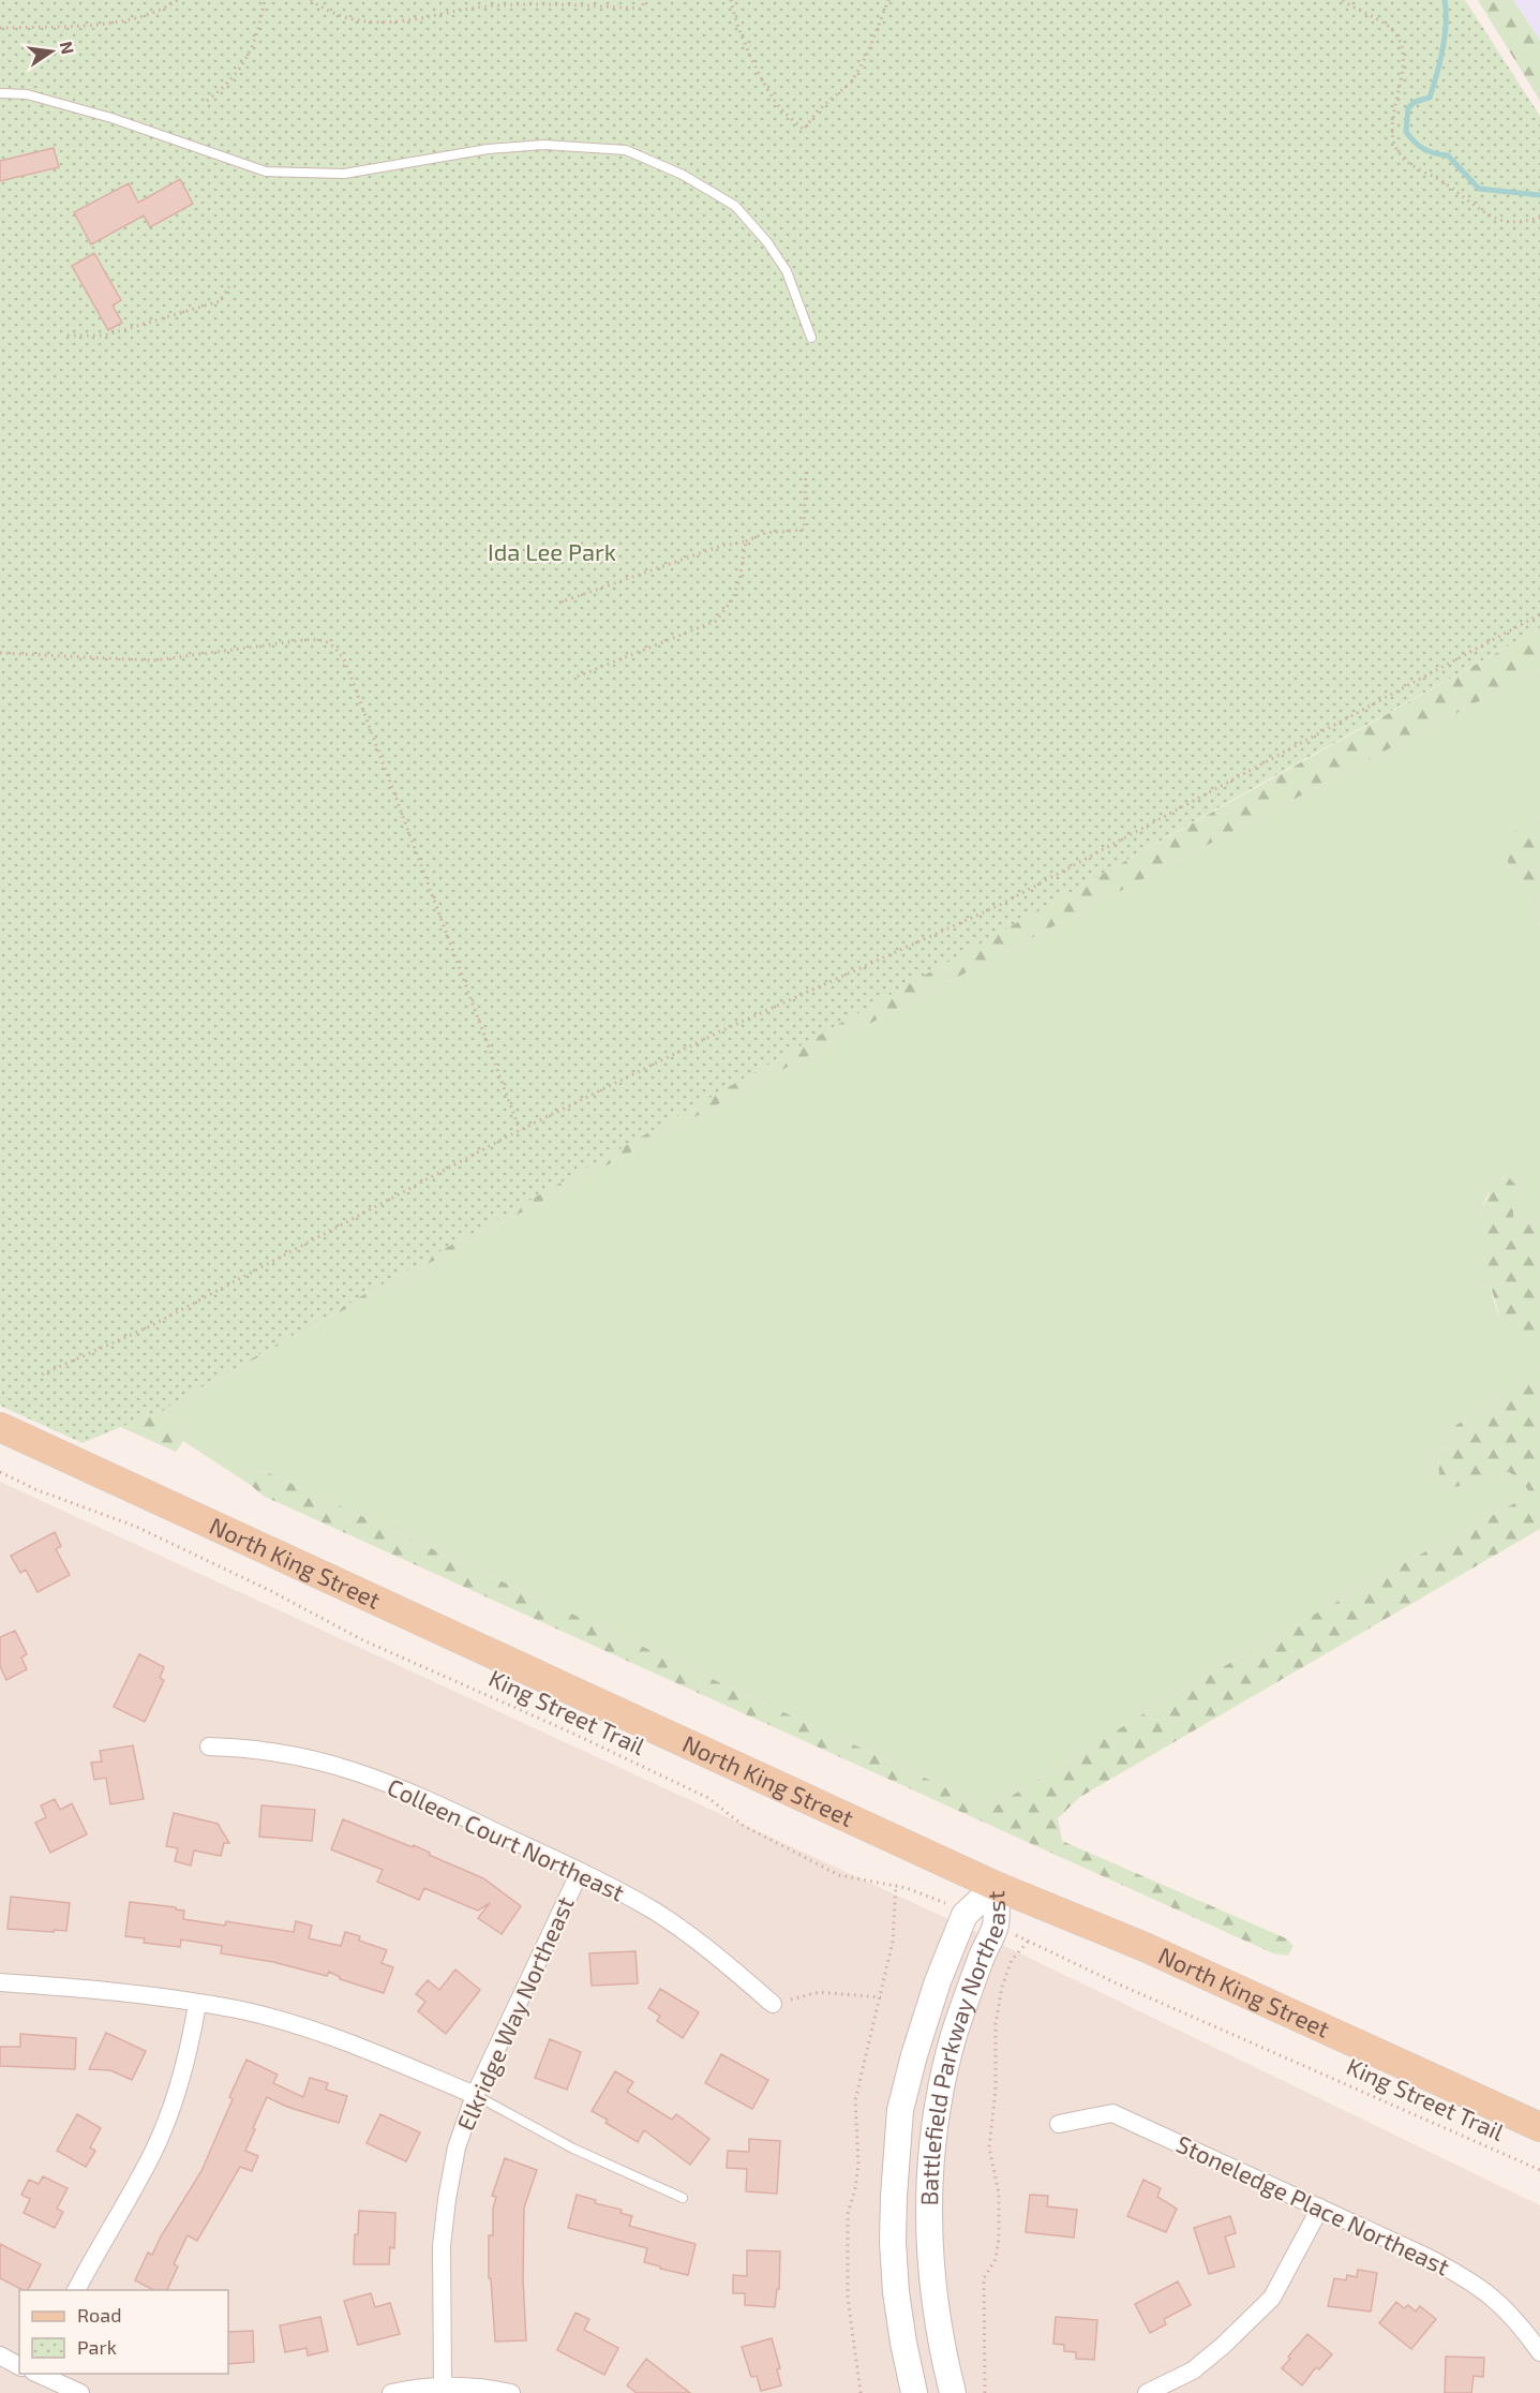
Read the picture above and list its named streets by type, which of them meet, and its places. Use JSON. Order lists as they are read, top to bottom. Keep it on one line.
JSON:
{"streets":{"main road":["North King Street","Battlefield Parkway Northeast"],"street":["Colleen Court Northeast","Elkridge Way Northeast","Stoneledge Place Northeast"],"path":["King Street Trail"]},"crossings":[["North King Street","Battlefield Parkway Northeast"],["King Street Trail","Battlefield Parkway Northeast"],["Colleen Court Northeast","Elkridge Way Northeast"]],"parks":["Ida Lee Park"],"legend":["Road","Park"],"north":"right"}
